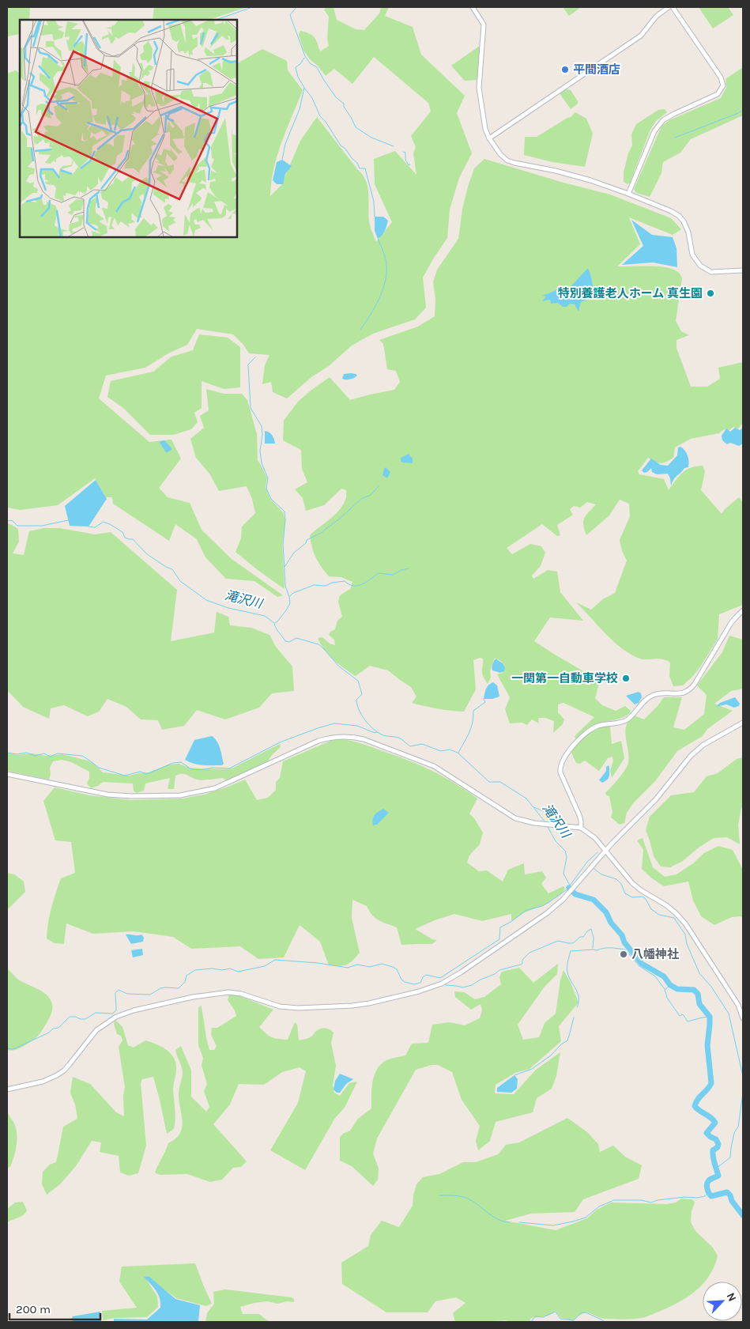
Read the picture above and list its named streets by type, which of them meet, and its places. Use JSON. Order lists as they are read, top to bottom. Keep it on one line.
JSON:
{"water":["滝沢川"],"places":["平間酒店","特別養護老人ホーム 真生園","一関第一自動車学校","八幡神社"],"scale_bar":"200 m","north":"top right"}
